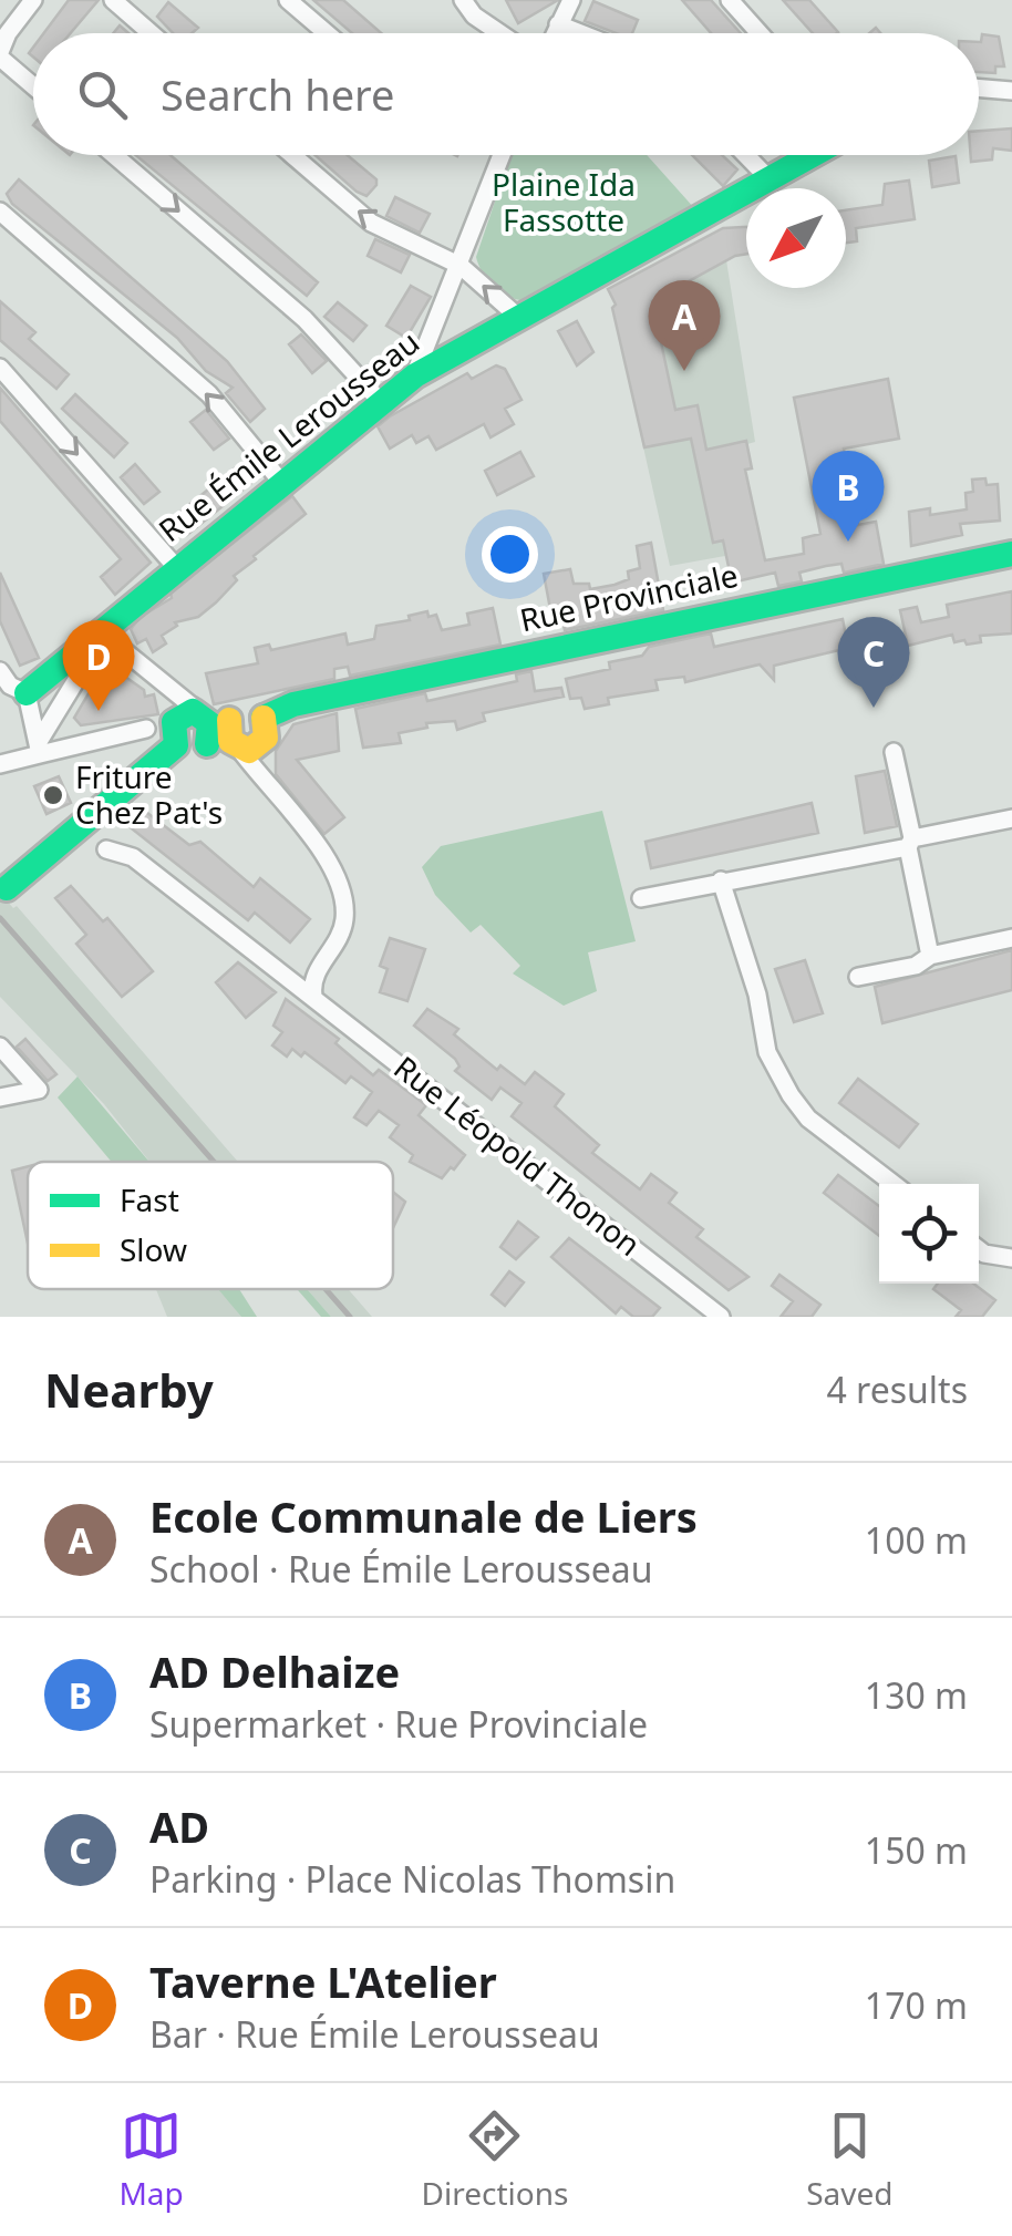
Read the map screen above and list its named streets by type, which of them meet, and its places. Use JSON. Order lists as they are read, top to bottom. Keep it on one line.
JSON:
{"streets":{"main road":["Rue Émile Lerousseau","Rue Provinciale"],"street":["Rue Léopold Thonon"]},"parks":["Plaine Ida Fassotte"],"places":["Friture Chez Pat's"],"legend":["Fast","Slow"],"north":"bottom left","page":{"search":"Search here","pins":["A","B","C","D"],"heading":["Nearby","4 results"],"list":[{"mark":"A","name":"Ecole Communale de Liers","note":"School · Rue Émile Lerousseau","value":"100 m"},{"mark":"B","name":"AD Delhaize","note":"Supermarket · Rue Provinciale","value":"130 m"},{"mark":"C","name":"AD","note":"Parking · Place Nicolas Thomsin","value":"150 m"},{"mark":"D","name":"Taverne L'Atelier","note":"Bar · Rue Émile Lerousseau","value":"170 m"}],"nav":["Map","Directions","Saved"]}}
